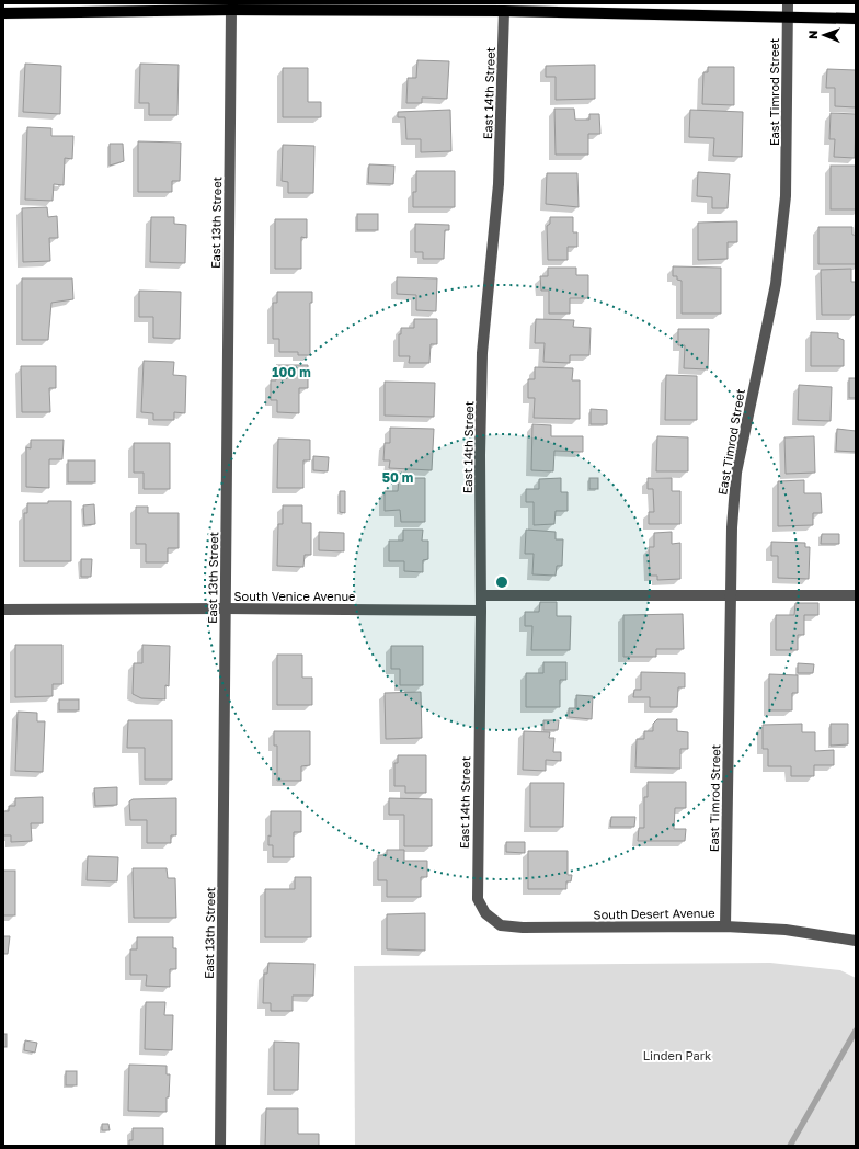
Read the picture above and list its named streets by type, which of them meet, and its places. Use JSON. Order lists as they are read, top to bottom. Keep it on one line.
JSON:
{"streets":{"street":["East Timrod Street","East 14th Street","East 13th Street","South Venice Avenue","South Desert Avenue"]},"crossings":[["East Timrod Street","South Desert Avenue"],["East 14th Street","South Venice Avenue"],["East 14th Street","South Desert Avenue"],["East 13th Street","South Venice Avenue"]],"parks":["Linden Park"],"north":"left","rings":["100 m","50 m"]}
